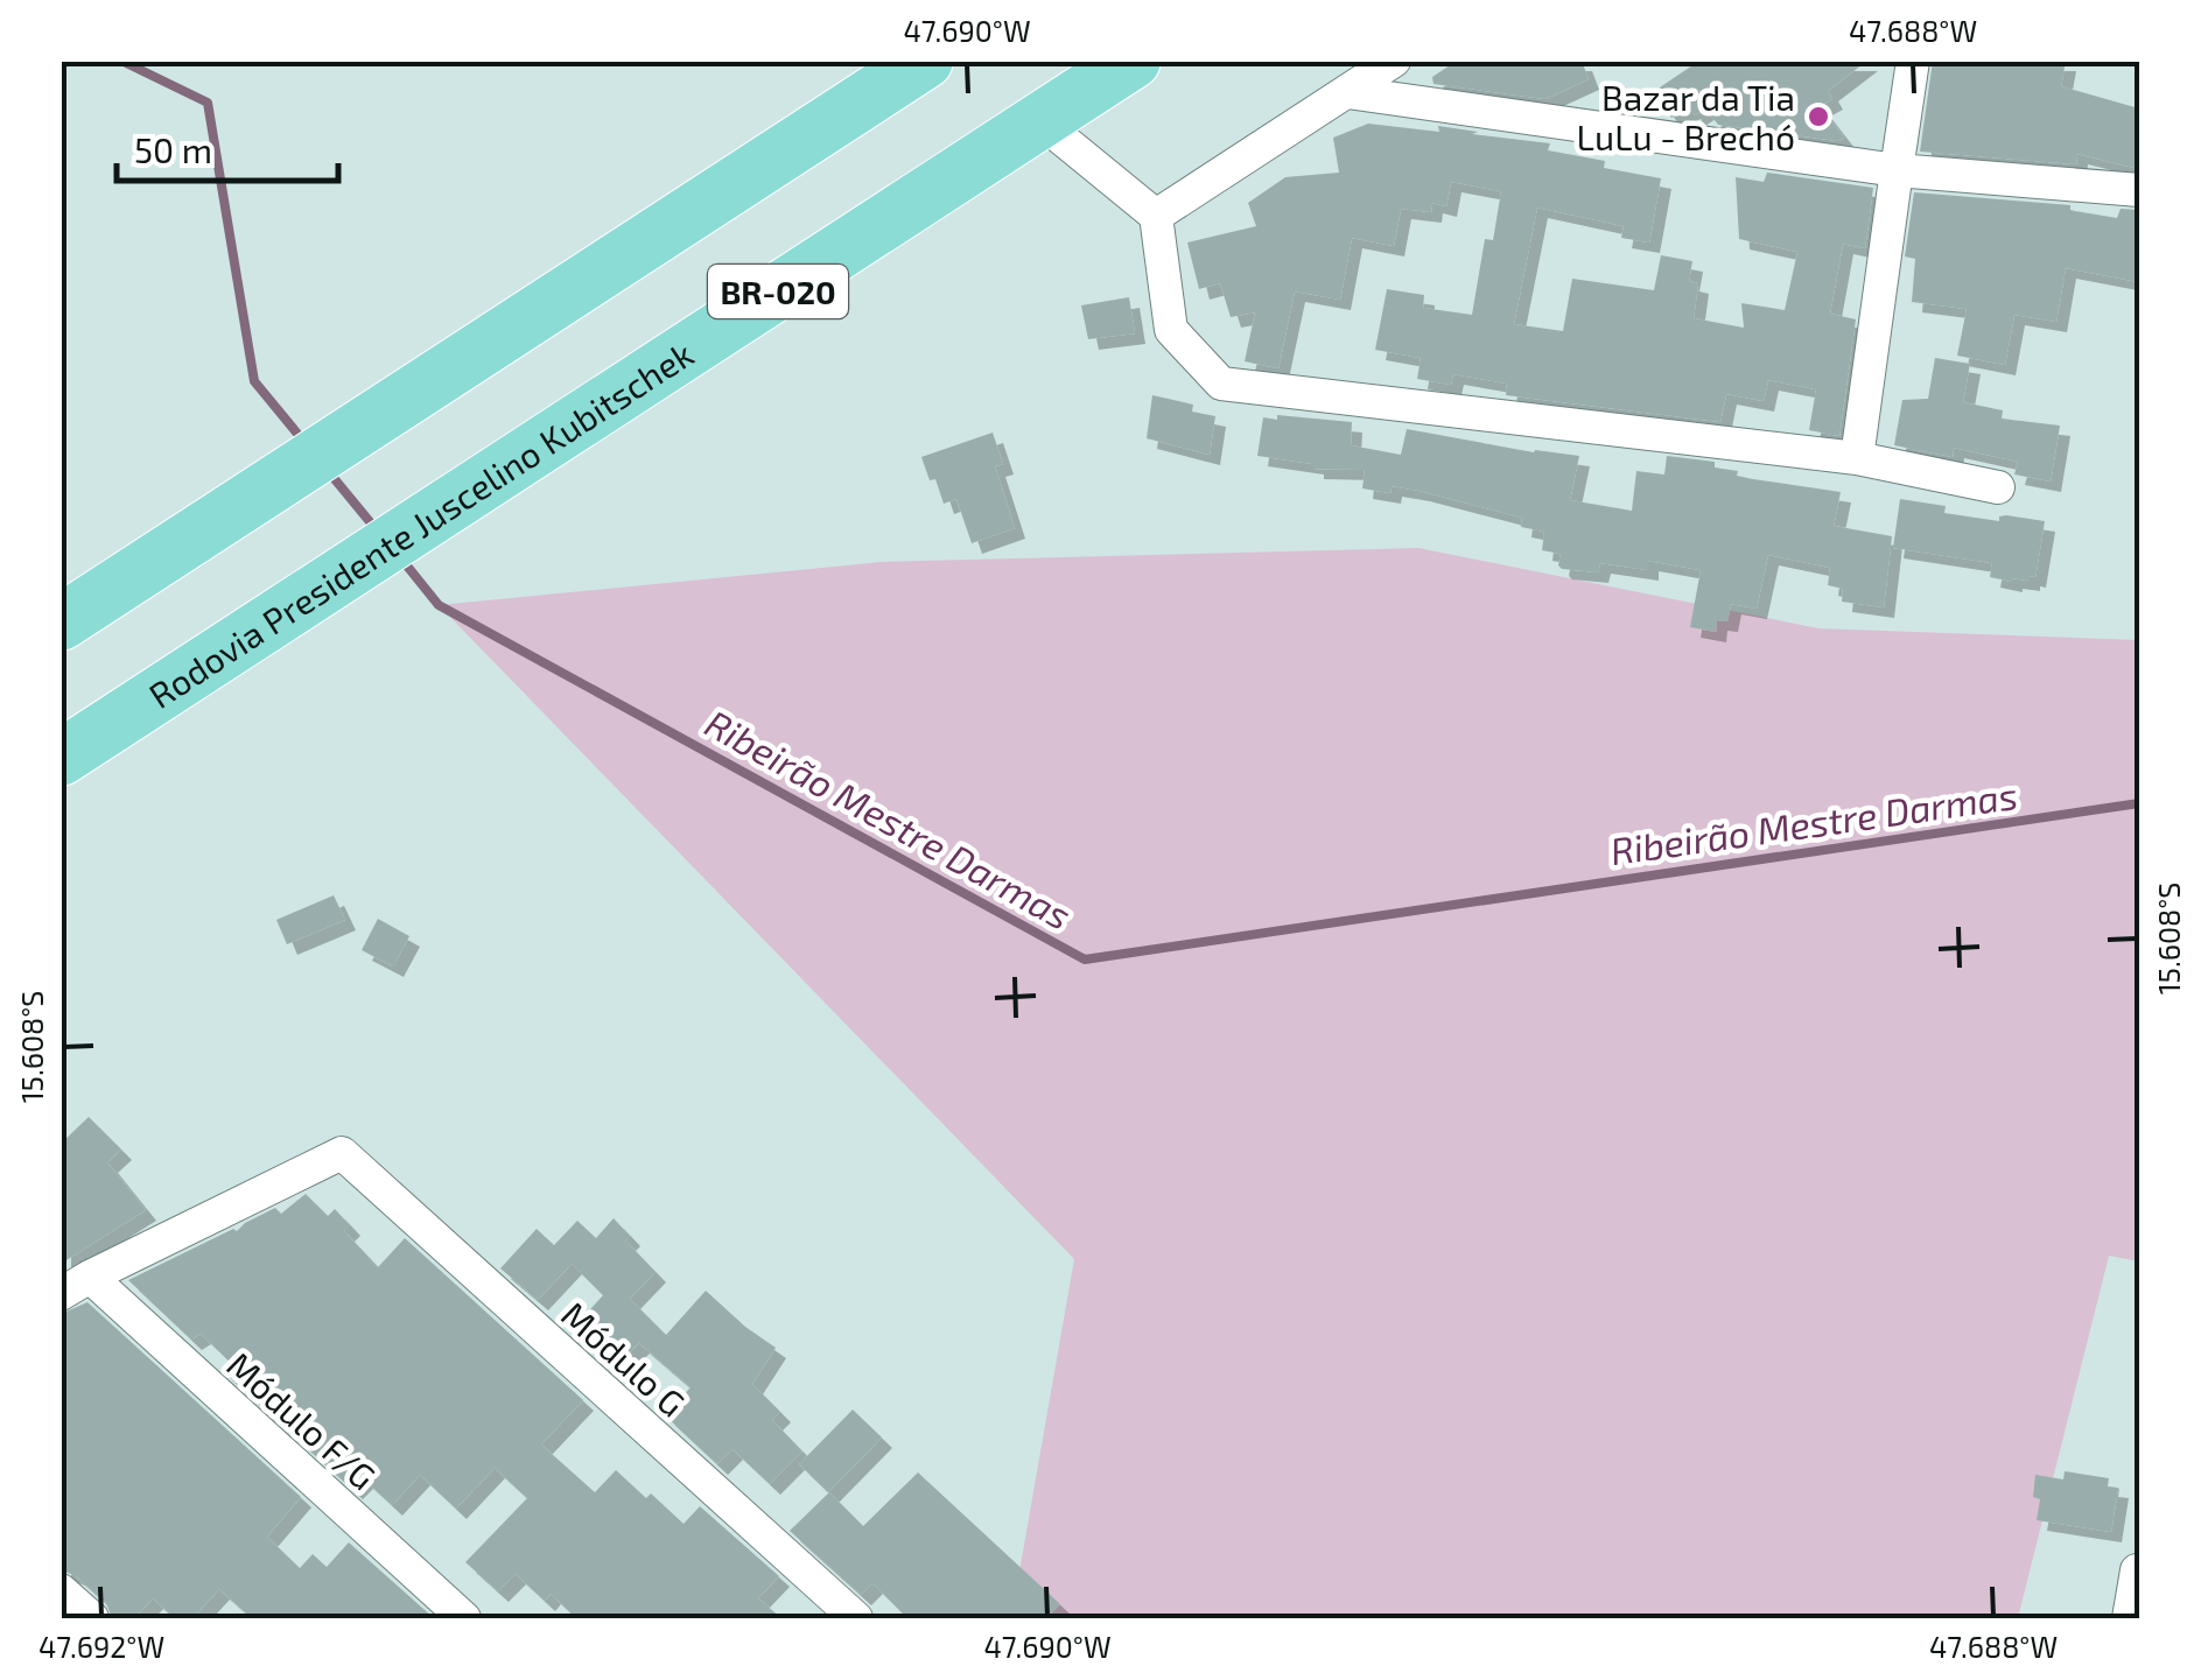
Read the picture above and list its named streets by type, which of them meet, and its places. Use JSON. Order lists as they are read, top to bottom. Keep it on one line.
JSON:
{"streets":{"highway":["BR-020","Rodovia Presidente Juscelino Kubitschek"],"street":["Módulo G","Módulo F/G"]},"crossings":[["Módulo G","Módulo F/G"]],"water":["Ribeirão Mestre Darmas"],"places":["Bazar da Tia LuLu - Brechó"],"scale_bar":"50 m","coordinates":["47.690°W","47.688°W","15.608°S","47.692°W"]}
